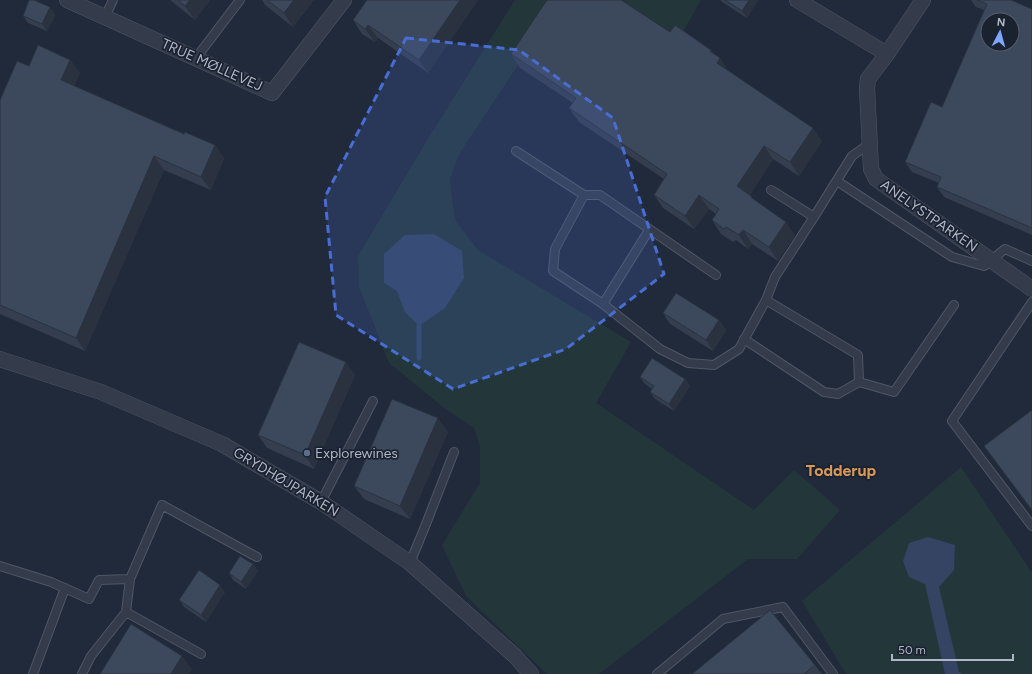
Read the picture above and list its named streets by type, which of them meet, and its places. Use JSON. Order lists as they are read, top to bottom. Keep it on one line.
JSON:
{"streets":{"street":["TRUE MØLLEVEJ","ANELYSTPARKEN","GRYDHØJPARKEN"]},"districts":["Todderup"],"places":["Explorewines"],"scale_bar":"50 m","north":"top"}
